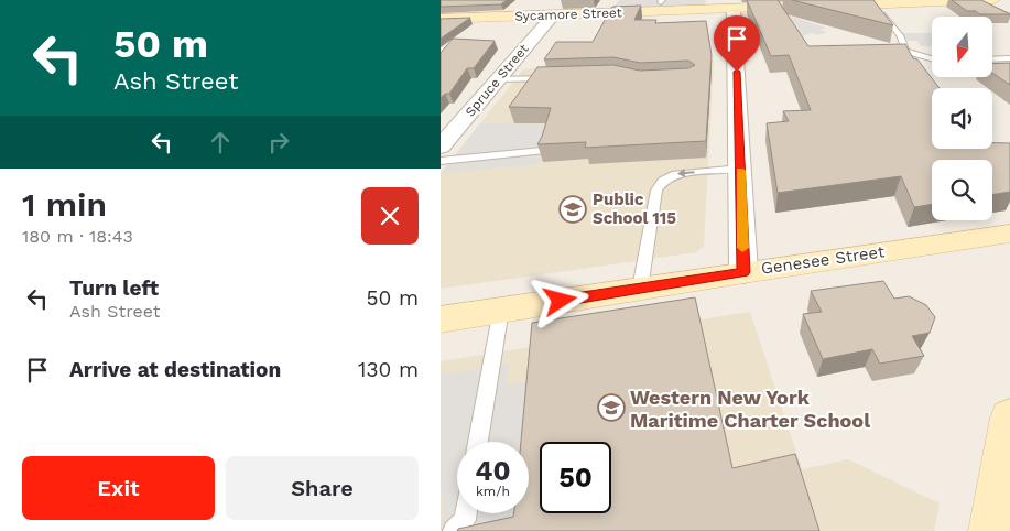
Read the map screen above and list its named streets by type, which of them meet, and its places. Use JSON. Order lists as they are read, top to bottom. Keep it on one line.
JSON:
{"streets":{"street":["Sycamore Street","Spruce Street","Genesee Street"]},"crossings":[["Sycamore Street","Spruce Street"]],"places":{"school or university":["Public School 115","Western New York Maritime Charter School"]},"north":"bottom","page":{"turn":["50 m","Ash Street"],"heading":["1 min","180 m · 18:43"],"list":[{"name":"Turn left","note":"Ash Street","value":"50 m"},{"name":"Arrive at destination","value":"130 m"}],"speed":"40 km/h","limit":"50","buttons":["Exit","Share"]}}
